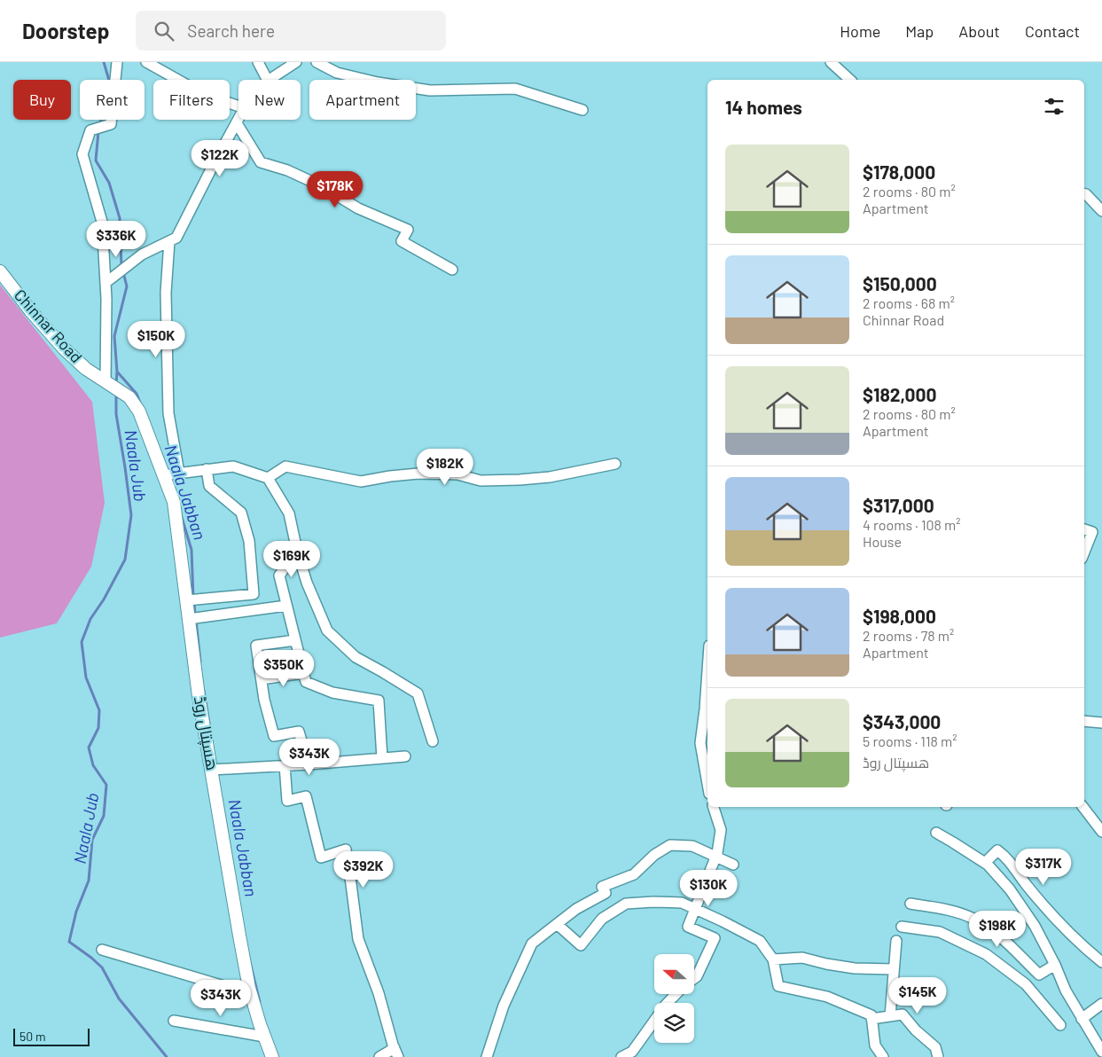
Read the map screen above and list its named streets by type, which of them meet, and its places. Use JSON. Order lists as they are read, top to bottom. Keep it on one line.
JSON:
{"streets":{"main road":["Chinnar Road","ھسپتال روڈ"]},"crossings":[["Chinnar Road","ھسپتال روڈ"]],"water":["Naala Jub","Naala Jabban"],"scale_bar":"50 m","north":"left","page":{"header":"Doorstep","search":"Search here","nav":["Home","Map","About","Contact"],"chip":["Buy","Rent","Filters","New","Apartment"],"heading":"14 homes","list":[{"name":"$178,000","note":"2 rooms · 80 m² · Apartment"},{"name":"$150,000","note":"2 rooms · 68 m² · Chinnar Road"},{"name":"$182,000","note":"2 rooms · 80 m² · Apartment"},{"name":"$317,000","note":"4 rooms · 108 m² · House"},{"name":"$198,000","note":"2 rooms · 78 m² · Apartment"},{"name":"$343,000","note":"5 rooms · 118 m² · ھسپتال روڈ"}],"price":["$122K","$178K","$336K","$150K","$182K","$169K","$350K","$343K","$317K","$392K","$130K","$198K","$145K","$343K"],"scale":"50 m"}}
